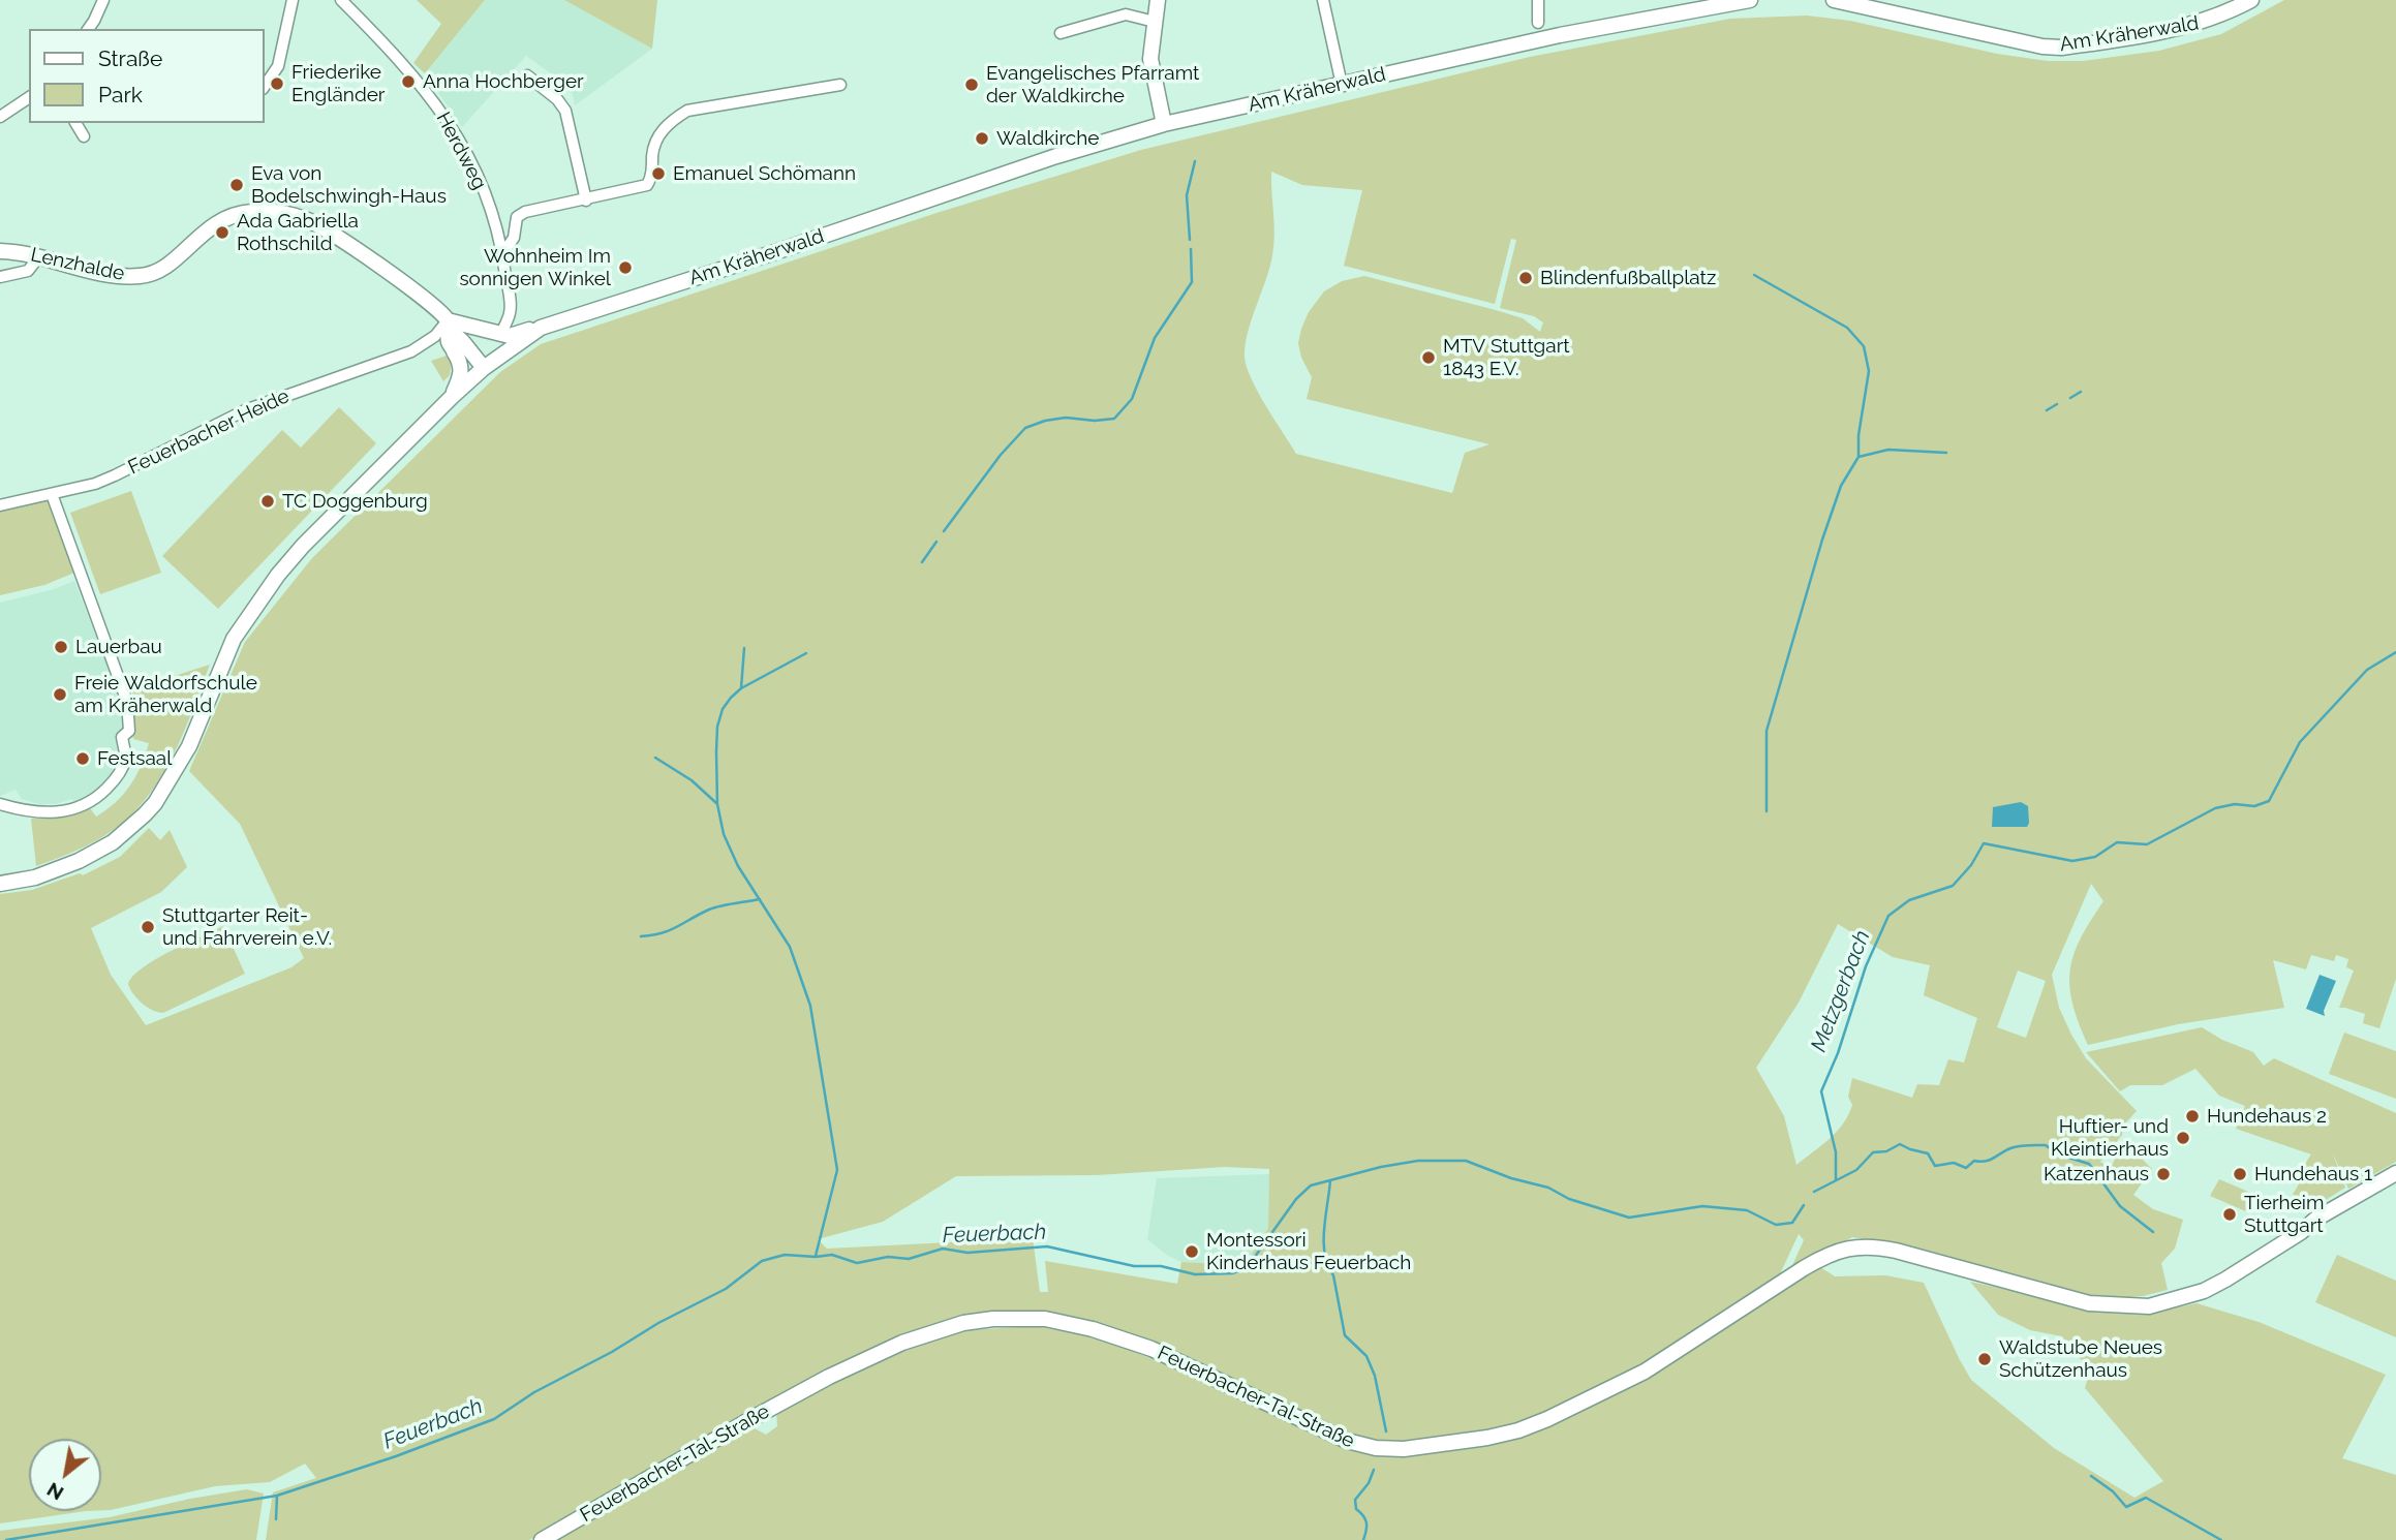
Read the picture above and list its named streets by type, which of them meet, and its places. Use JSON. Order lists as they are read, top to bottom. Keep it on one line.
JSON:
{"streets":{"main road":["Am Kräherwald","Lenzhalde","Feuerbacher-Tal-Straße"],"street":["Herdweg","Feuerbacher Heide"]},"crossings":[["Am Kräherwald","Lenzhalde"],["Herdweg","Lenzhalde"],["Lenzhalde","Feuerbacher Heide"]],"water":["Metzgerbach","Feuerbach"],"places":["Anna Hochberger","Friederike Engländer","Evangelisches Pfarramt der Waldkirche","Waldkirche","Emanuel Schömann","Eva von Bodelschwingh-Haus","Ada Gabriella Rothschild","Wohnheim Im sonnigen Winkel","Blindenfußballplatz","MTV Stuttgart 1843 E.V.","TC Doggenburg","Lauerbau","Freie Waldorfschule am Kräherwald","Festsaal","Stuttgarter Reit- und Fahrverein e.V.","Hundehaus 2","Huftier- und Kleintierhaus","Katzenhaus","Hundehaus 1","Tierheim Stuttgart","Montessori Kinderhaus Feuerbach","Waldstube Neues Schützenhaus"],"legend":["Straße","Park"],"north":"bottom left"}
